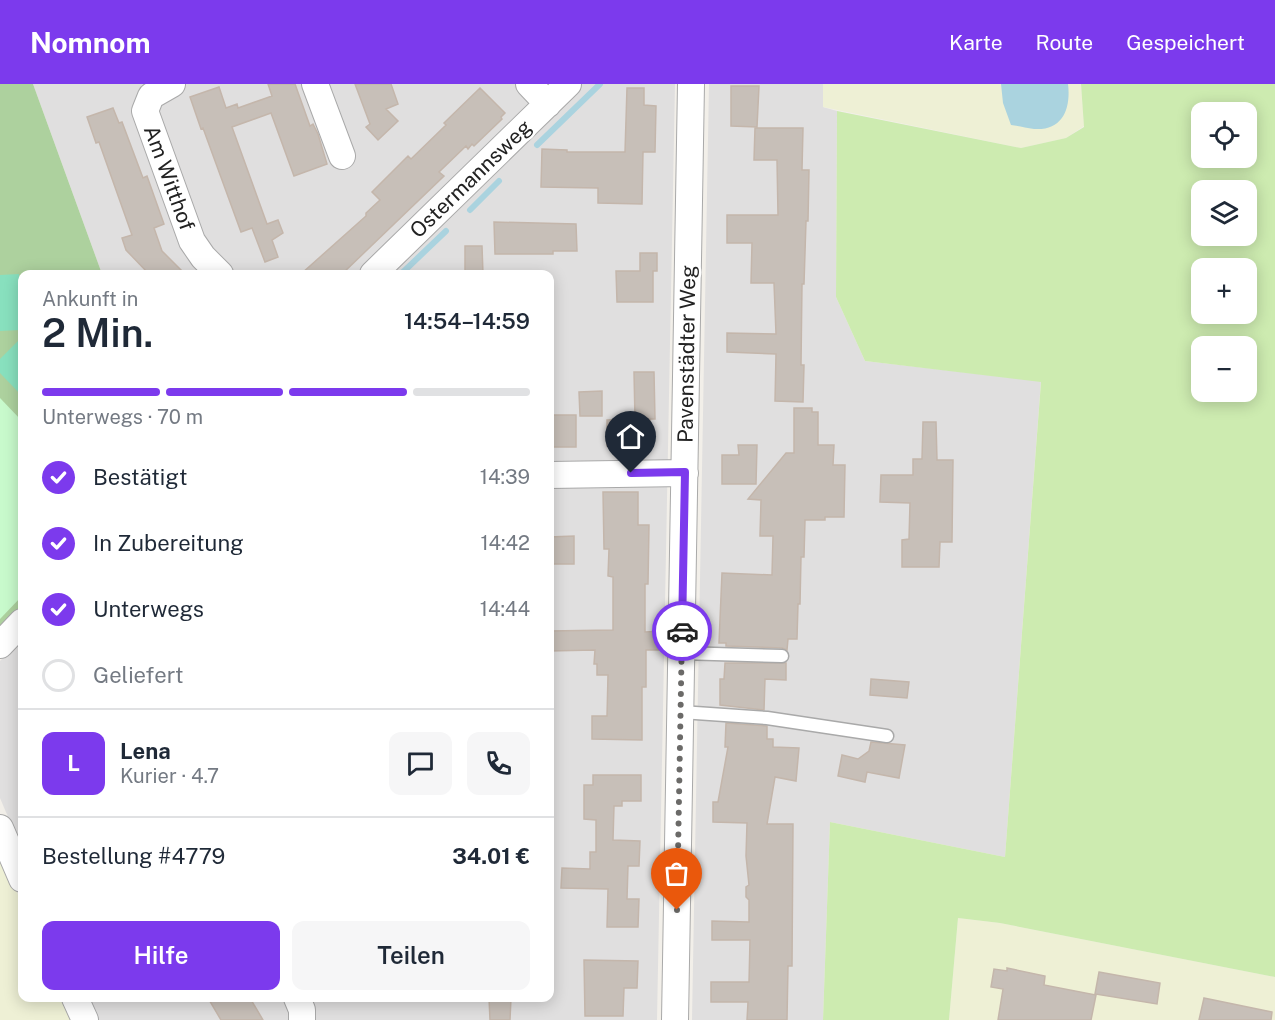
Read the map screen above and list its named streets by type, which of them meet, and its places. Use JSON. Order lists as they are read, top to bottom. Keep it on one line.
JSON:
{"streets":{"street":["Am Witthof","Ostermannsweg","Pavenstädter Weg"]},"page":{"header":"Nomnom","nav":["Karte","Route","Gespeichert"],"map_buttons":["+","−"],"heading":["2 Min.","Ankunft in","14:54–14:59"],"panel":["Lena","Kurier · 4.7","Bestellung #4779","34.01 €"],"bar":"Unterwegs · 70 m","list":[["Bestätigt","14:39"],["In Zubereitung","14:42"],["Unterwegs","14:44"],"Geliefert"],"round":"L","buttons":["Hilfe","Teilen"]}}
